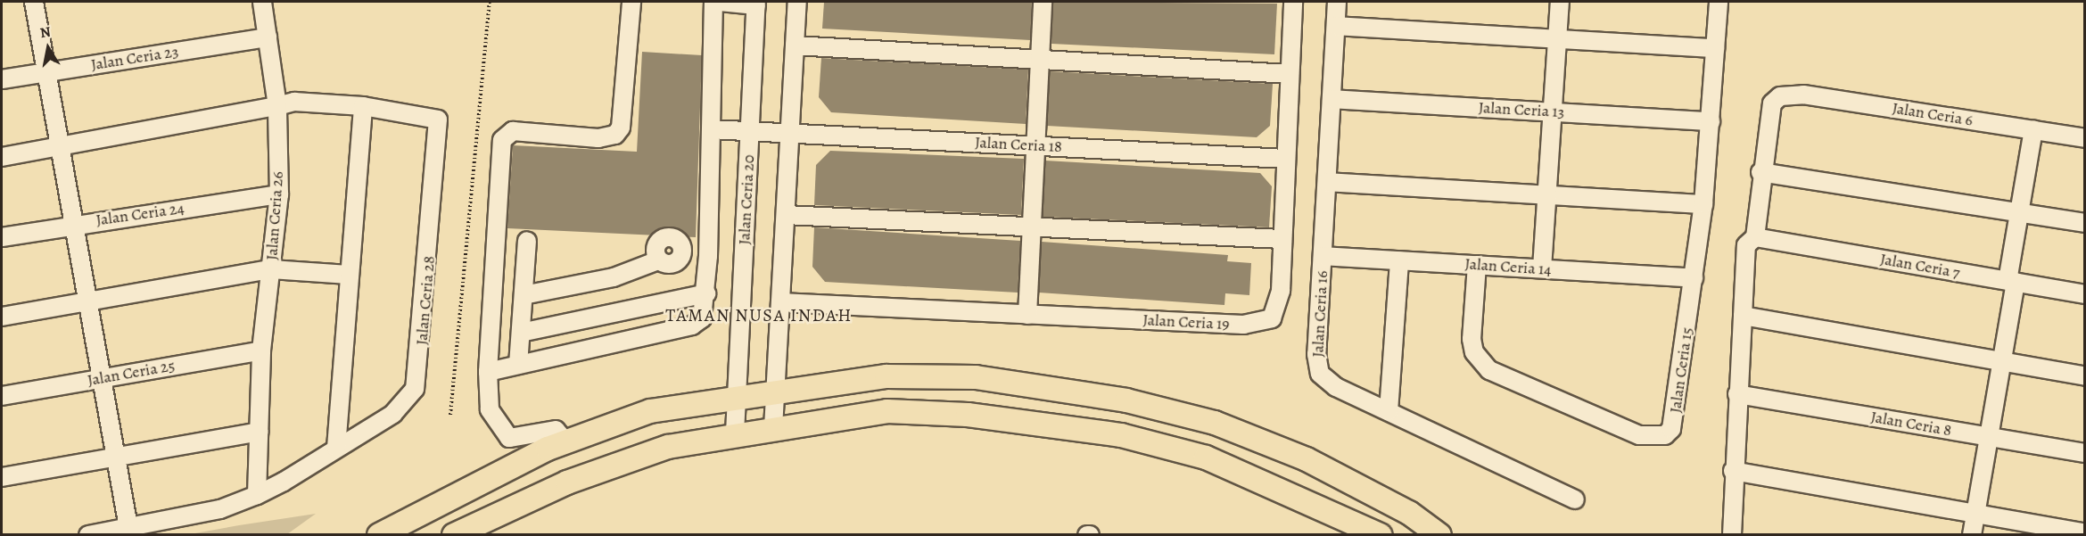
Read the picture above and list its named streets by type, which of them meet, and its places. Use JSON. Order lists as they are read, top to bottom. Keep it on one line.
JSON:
{"streets":{"street":["Jalan Ceria 23","Jalan Ceria 13","Jalan Ceria 6","Jalan Ceria 18","Jalan Ceria 20","Jalan Ceria 24","Jalan Ceria 26","Jalan Ceria 7","Jalan Ceria 14","Jalan Ceria 28","Jalan Ceria 16","Jalan Ceria 19","Jalan Ceria 15","Jalan Ceria 25","Jalan Ceria 8"]},"crossings":[["Jalan Ceria 23","Jalan Ceria 26"],["Jalan Ceria 13","Jalan Ceria 16"],["Jalan Ceria 13","Jalan Ceria 15"],["Jalan Ceria 18","Jalan Ceria 20"],["Jalan Ceria 18","Jalan Ceria 19"],["Jalan Ceria 24","Jalan Ceria 26"],["Jalan Ceria 26","Jalan Ceria 28"],["Jalan Ceria 26","Jalan Ceria 25"],["Jalan Ceria 14","Jalan Ceria 16"],["Jalan Ceria 14","Jalan Ceria 15"]],"districts":["TAMAN NUSA INDAH"],"north":"top"}
